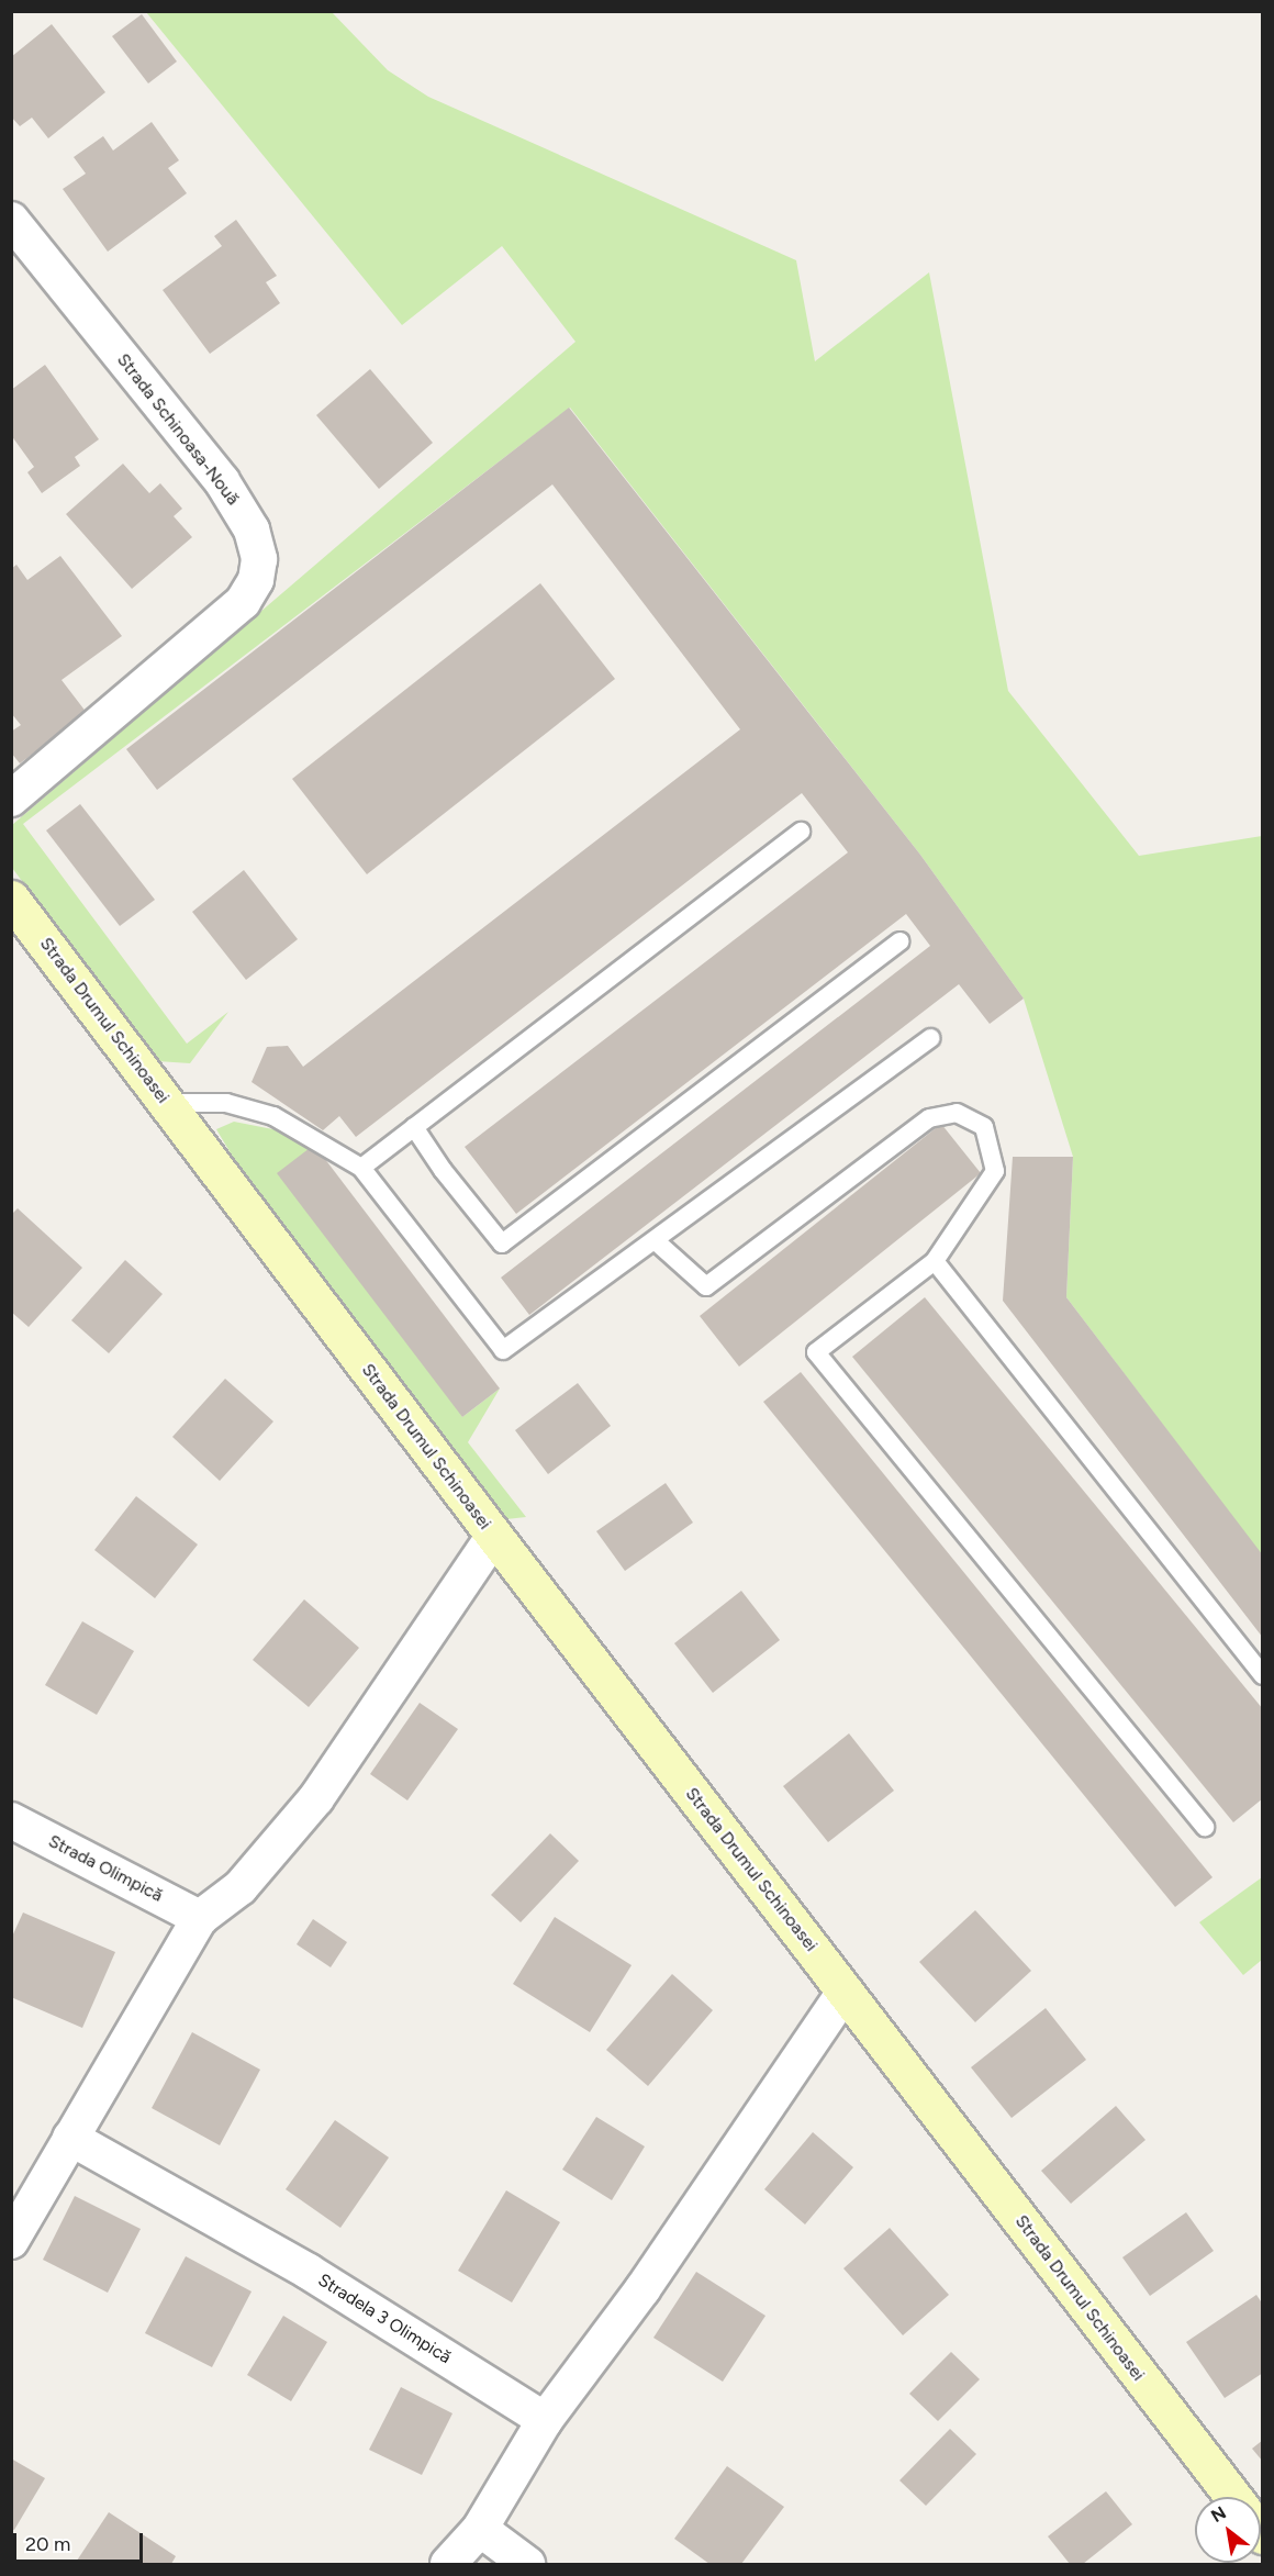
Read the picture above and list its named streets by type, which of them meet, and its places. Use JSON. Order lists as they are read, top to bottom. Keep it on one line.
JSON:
{"streets":{"street":["Strada Schinoasa-Nouă","Strada Drumul Schinoasei","Strada Olimpică","Stradela 3 Olimpică"]},"scale_bar":"20 m","north":"top left"}
